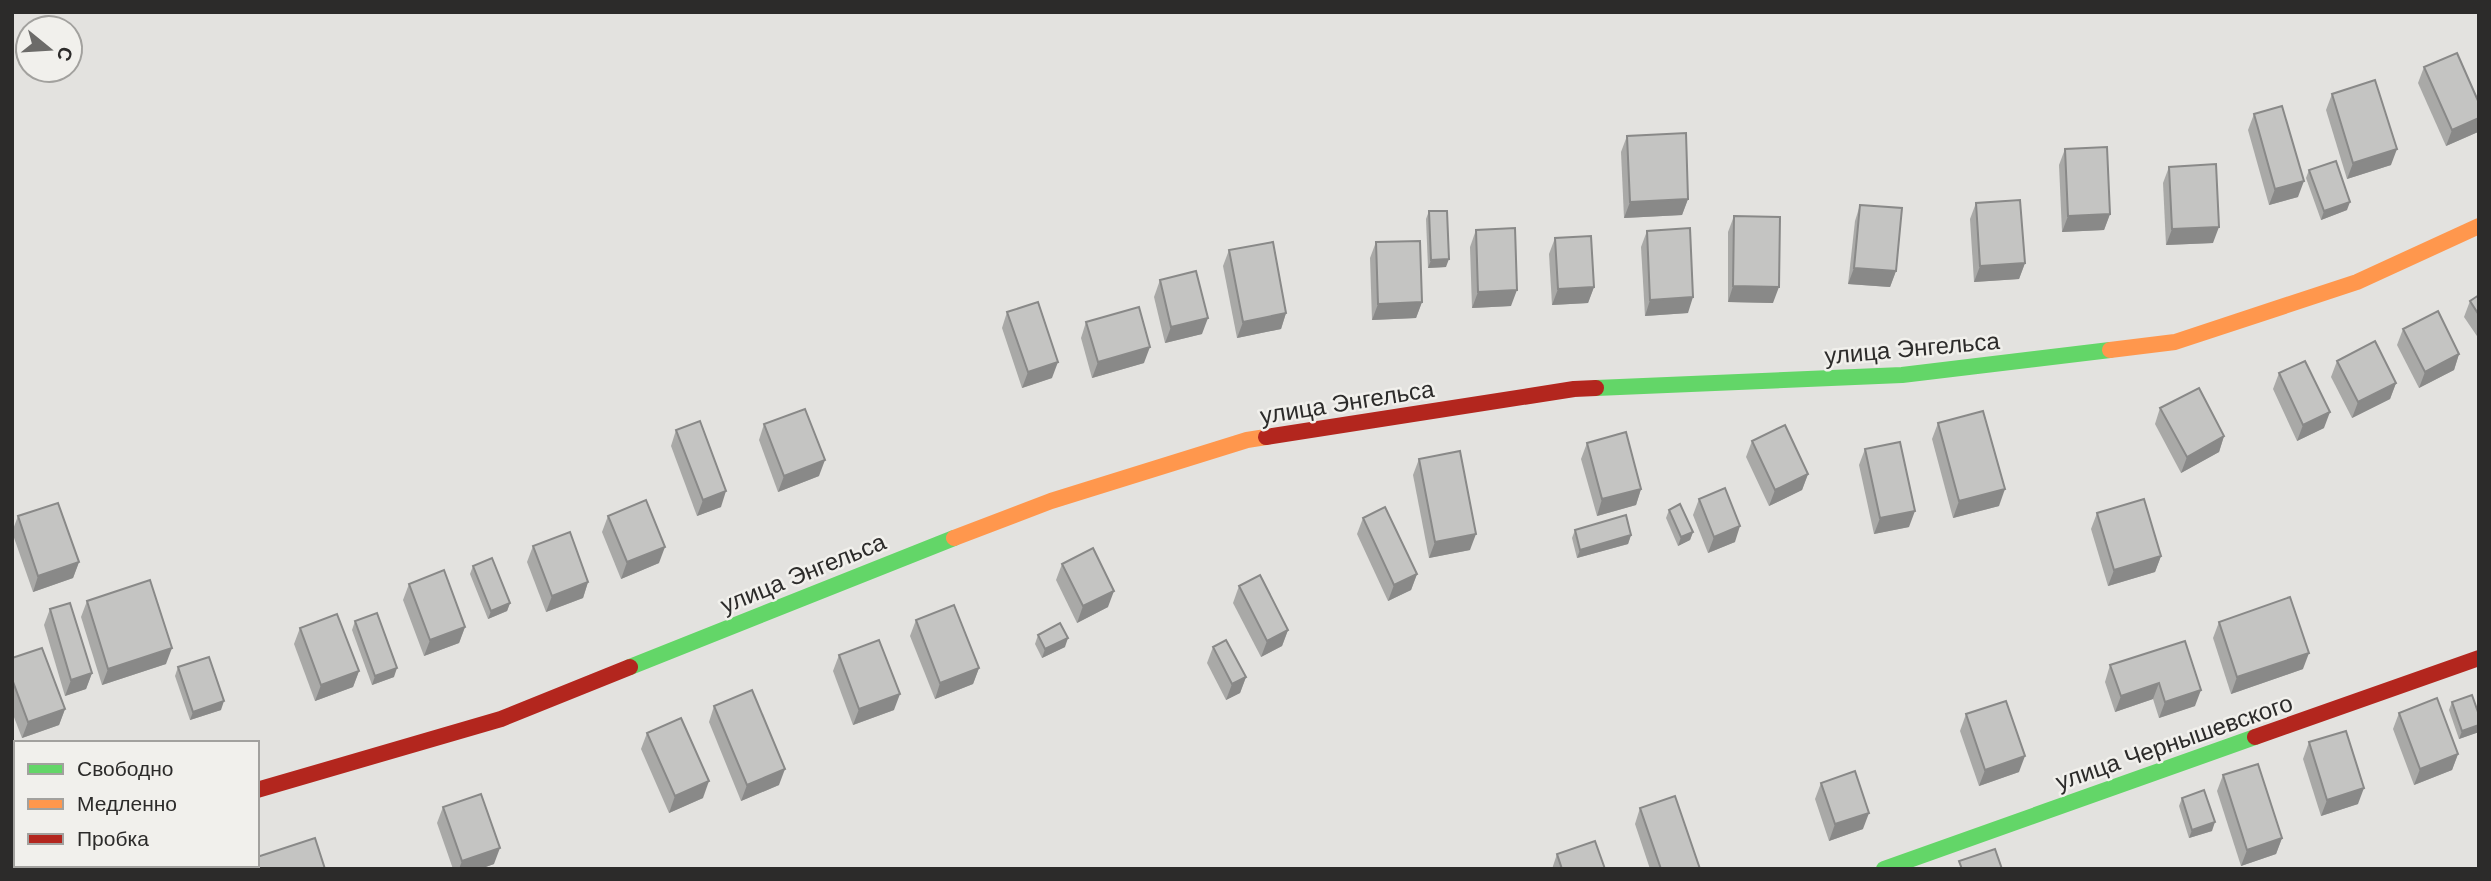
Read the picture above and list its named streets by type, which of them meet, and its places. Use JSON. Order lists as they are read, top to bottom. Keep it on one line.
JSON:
{"streets":{"street":["улица Энгельса","улица Чернышевского"]},"legend":["Свободно","Медленно","Пробка"],"north":"right"}
